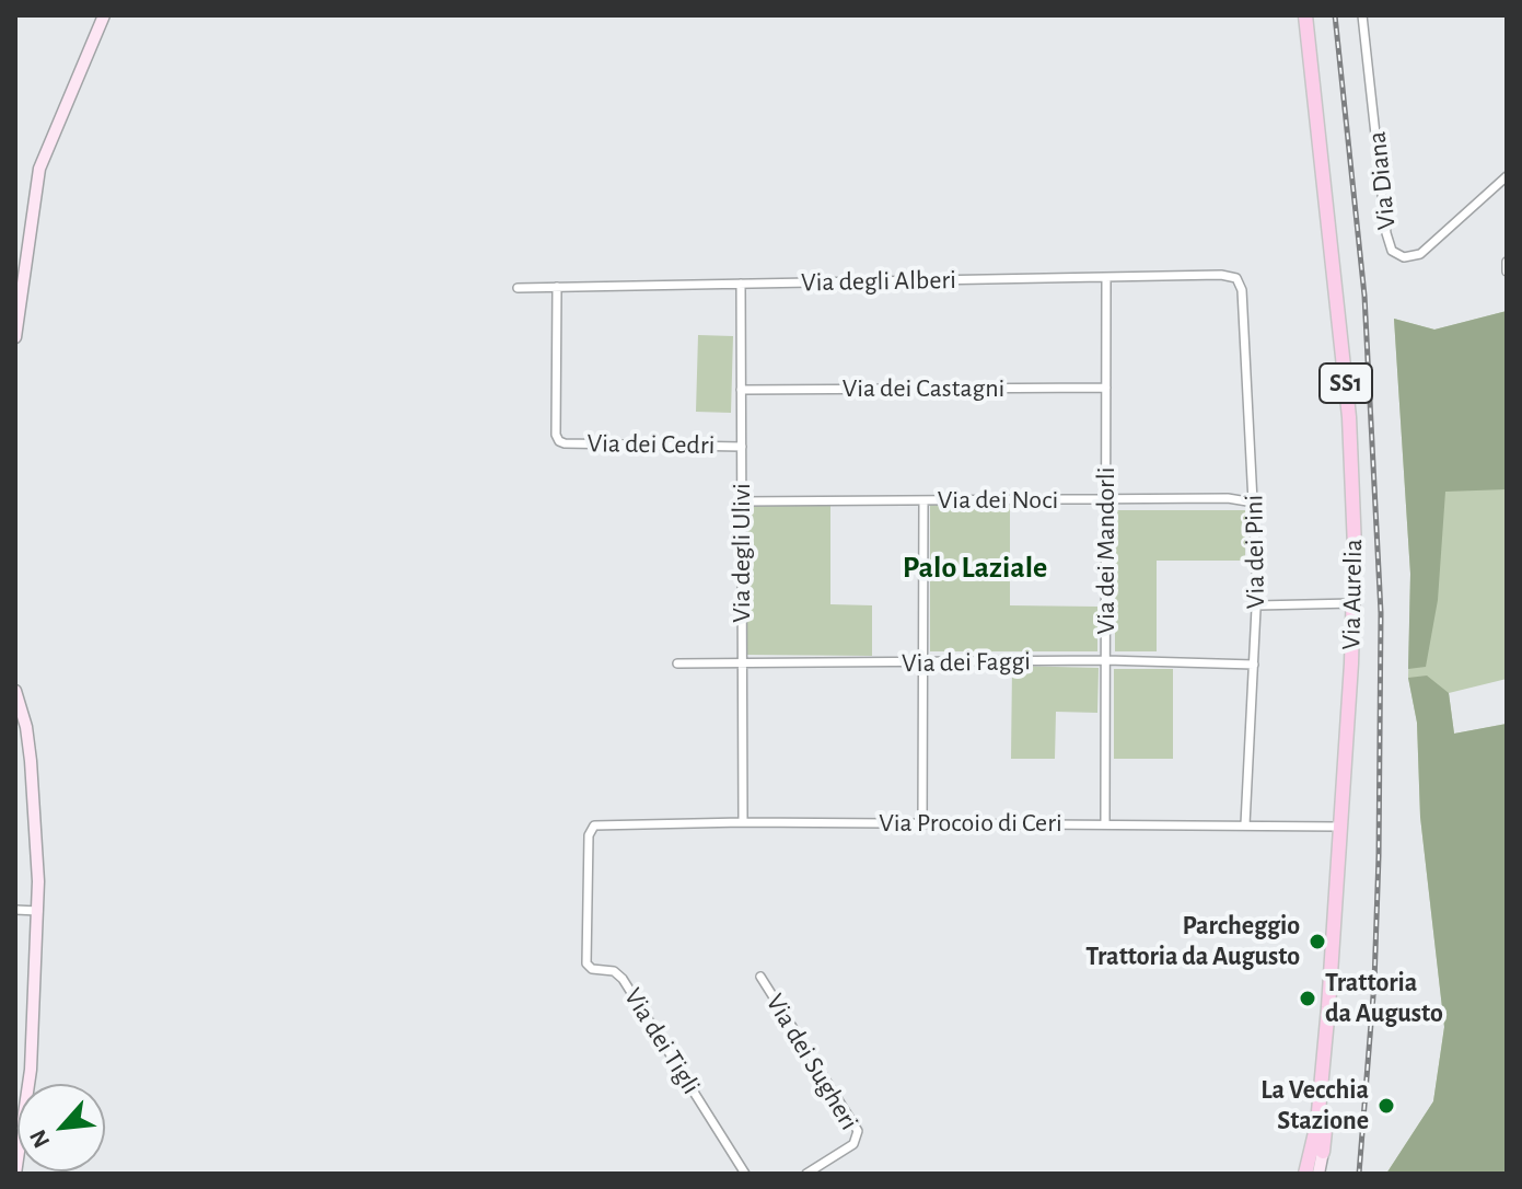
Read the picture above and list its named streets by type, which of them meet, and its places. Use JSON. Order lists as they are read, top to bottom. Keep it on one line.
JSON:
{"streets":{"main road":["SS1","Via Aurelia"],"street":["Via Diana","Via degli Alberi","Via dei Castagni","Via dei Cedri","Via dei Noci","Via dei Mandorli","Via dei Pini","Via degli Ulivi","Via dei Faggi","Via Procoio di Ceri","Via dei Tigli","Via dei Sugheri"]},"crossings":[["Via degli Alberi","Via dei Cedri"],["Via degli Alberi","Via dei Mandorli"],["Via degli Alberi","Via dei Pini"],["Via degli Alberi","Via degli Ulivi"],["Via dei Castagni","Via dei Mandorli"],["Via dei Castagni","Via degli Ulivi"],["Via dei Cedri","Via degli Ulivi"],["Via dei Noci","Via dei Mandorli"],["Via dei Noci","Via dei Pini"],["Via dei Noci","Via degli Ulivi"],["Via dei Mandorli","Via dei Faggi"],["Via dei Mandorli","Via Procoio di Ceri"],["Via dei Pini","Via dei Faggi"],["Via dei Pini","Via Procoio di Ceri"],["Via degli Ulivi","Via dei Faggi"],["Via degli Ulivi","Via Procoio di Ceri"],["Via Aurelia","Via Procoio di Ceri"],["Via Procoio di Ceri","Via dei Tigli"]],"districts":["Palo Laziale"],"places":["Parcheggio Trattoria da Augusto","Trattoria da Augusto","La Vecchia Stazione"],"north":"bottom left"}
